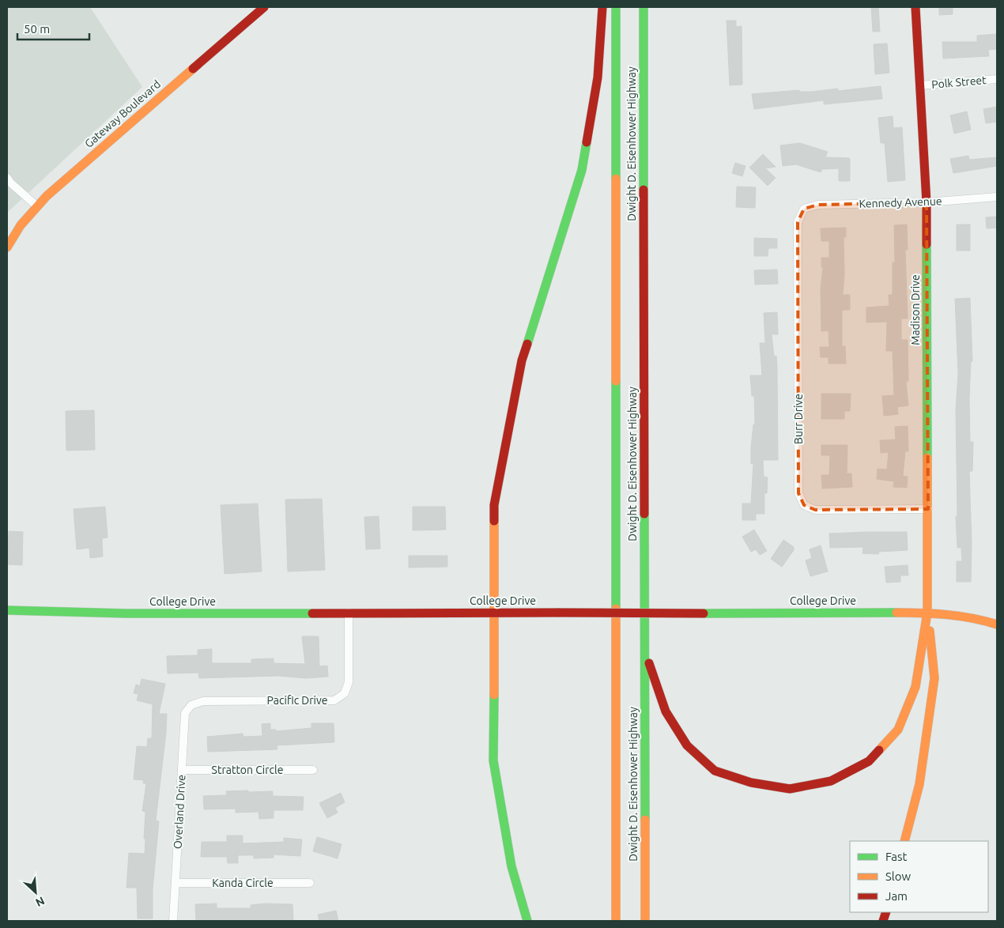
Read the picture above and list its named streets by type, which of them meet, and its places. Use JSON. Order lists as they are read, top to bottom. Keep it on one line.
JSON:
{"streets":{"main road":["Gateway Boulevard","Dwight D. Eisenhower Highway","Madison Drive","College Drive"],"street":["Polk Street","Kennedy Avenue","Burr Drive","Pacific Drive","Stratton Circle","Overland Drive","Kanda Circle"]},"crossings":[["Polk Street","Madison Drive"],["Kennedy Avenue","Madison Drive"],["Kennedy Avenue","Burr Drive"],["Madison Drive","Burr Drive"],["Madison Drive","College Drive"],["College Drive","Pacific Drive"],["Pacific Drive","Overland Drive"],["Stratton Circle","Overland Drive"],["Overland Drive","Kanda Circle"]],"legend":["Fast","Slow","Jam"],"scale_bar":"50 m","north":"bottom right"}
